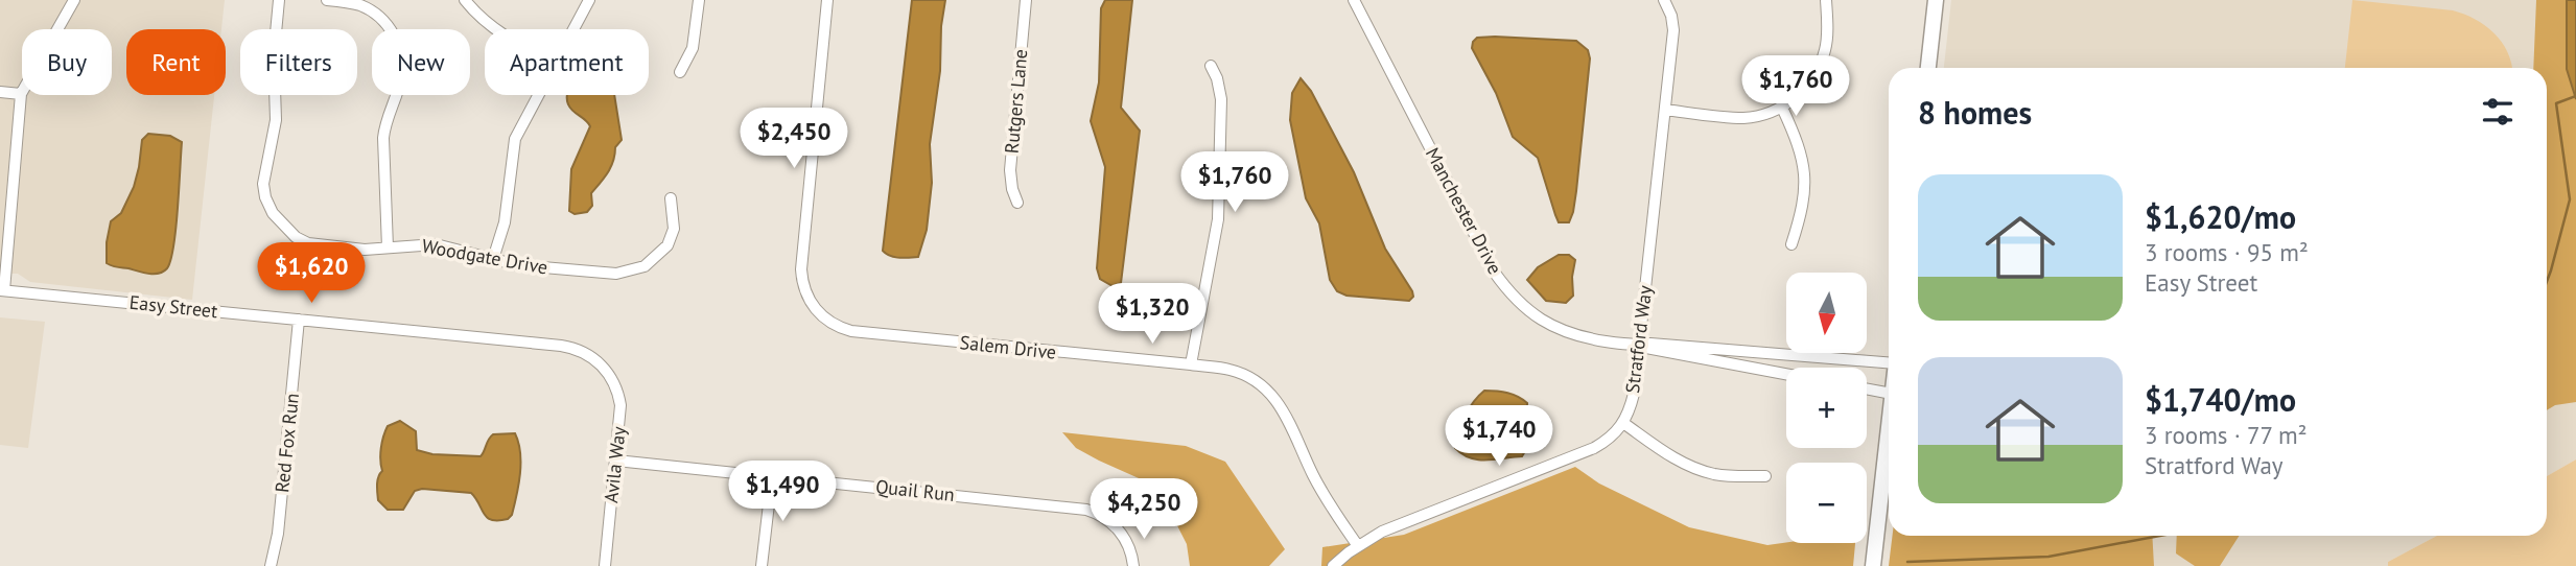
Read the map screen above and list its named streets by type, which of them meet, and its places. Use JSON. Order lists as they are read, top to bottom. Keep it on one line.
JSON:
{"streets":{"street":["Rutgers Lane","Manchester Drive","Woodgate Drive","Easy Street","Stratford Way","Salem Drive","Red Fox Run","Avila Way","Quail Run"]},"crossings":[["Manchester Drive","Stratford Way"],["Easy Street","Red Fox Run"],["Easy Street","Avila Way"],["Avila Way","Quail Run"]],"north":"bottom","page":{"chip":["Buy","Rent","Filters","New","Apartment"],"price":["$1,760","$2,450","$1,760","$1,620","$1,320","$1,740","$1,490","$4,250"],"heading":"8 homes","list":[{"name":"$1,620/mo","note":"3 rooms · 95 m² · Easy Street"},{"name":"$1,740/mo","note":"3 rooms · 77 m² · Stratford Way"}],"map_buttons":["+","−"]}}
